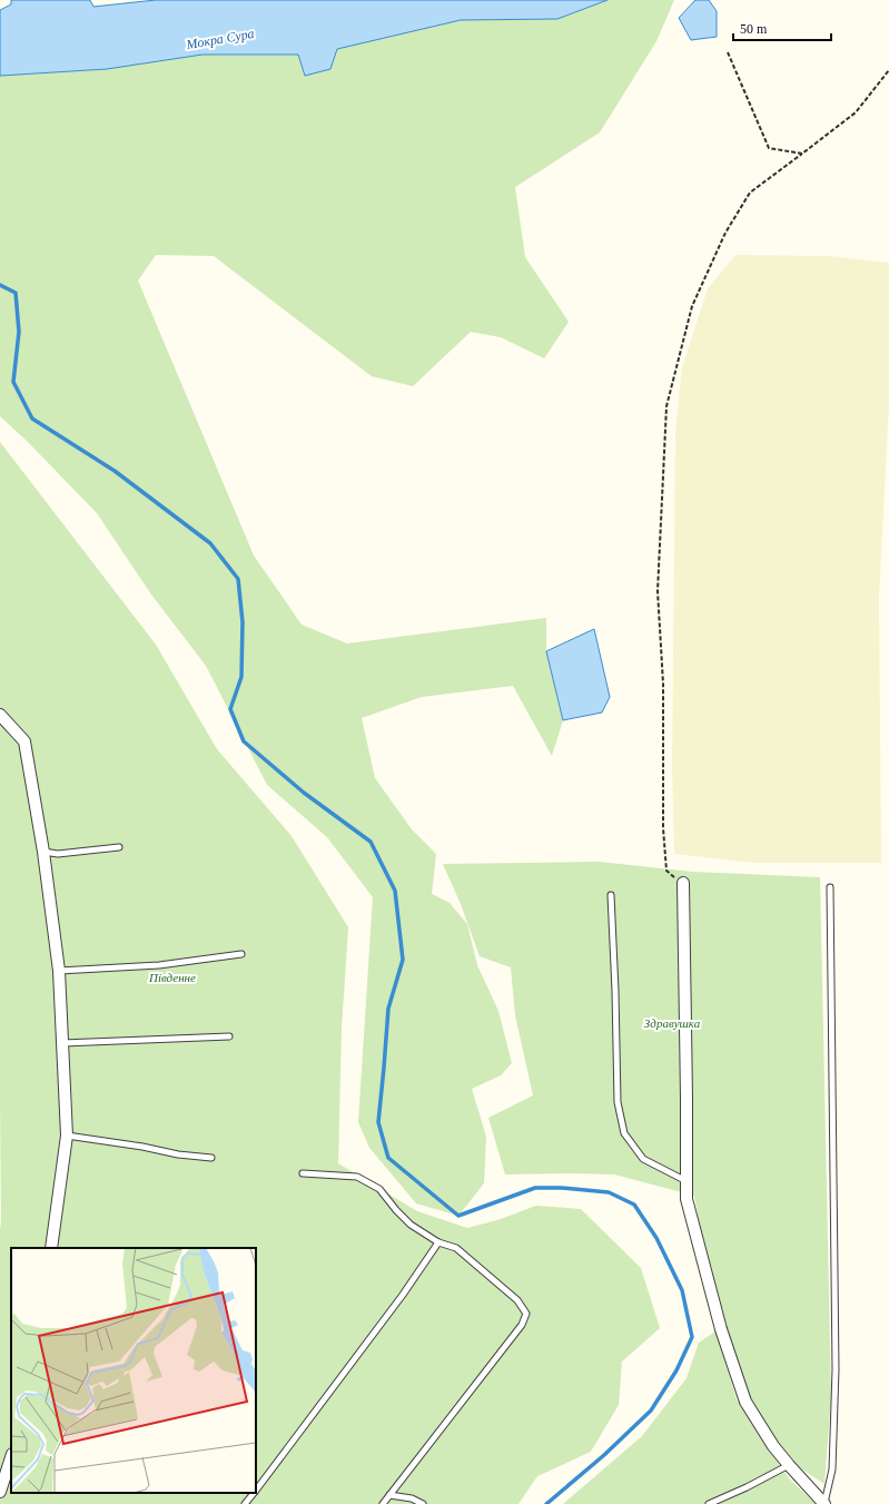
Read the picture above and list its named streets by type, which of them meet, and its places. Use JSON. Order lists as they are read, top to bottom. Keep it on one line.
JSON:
{"water":["Мокра Сура"],"parks":["Південне","Здравушка"],"scale_bar":"50 m"}
